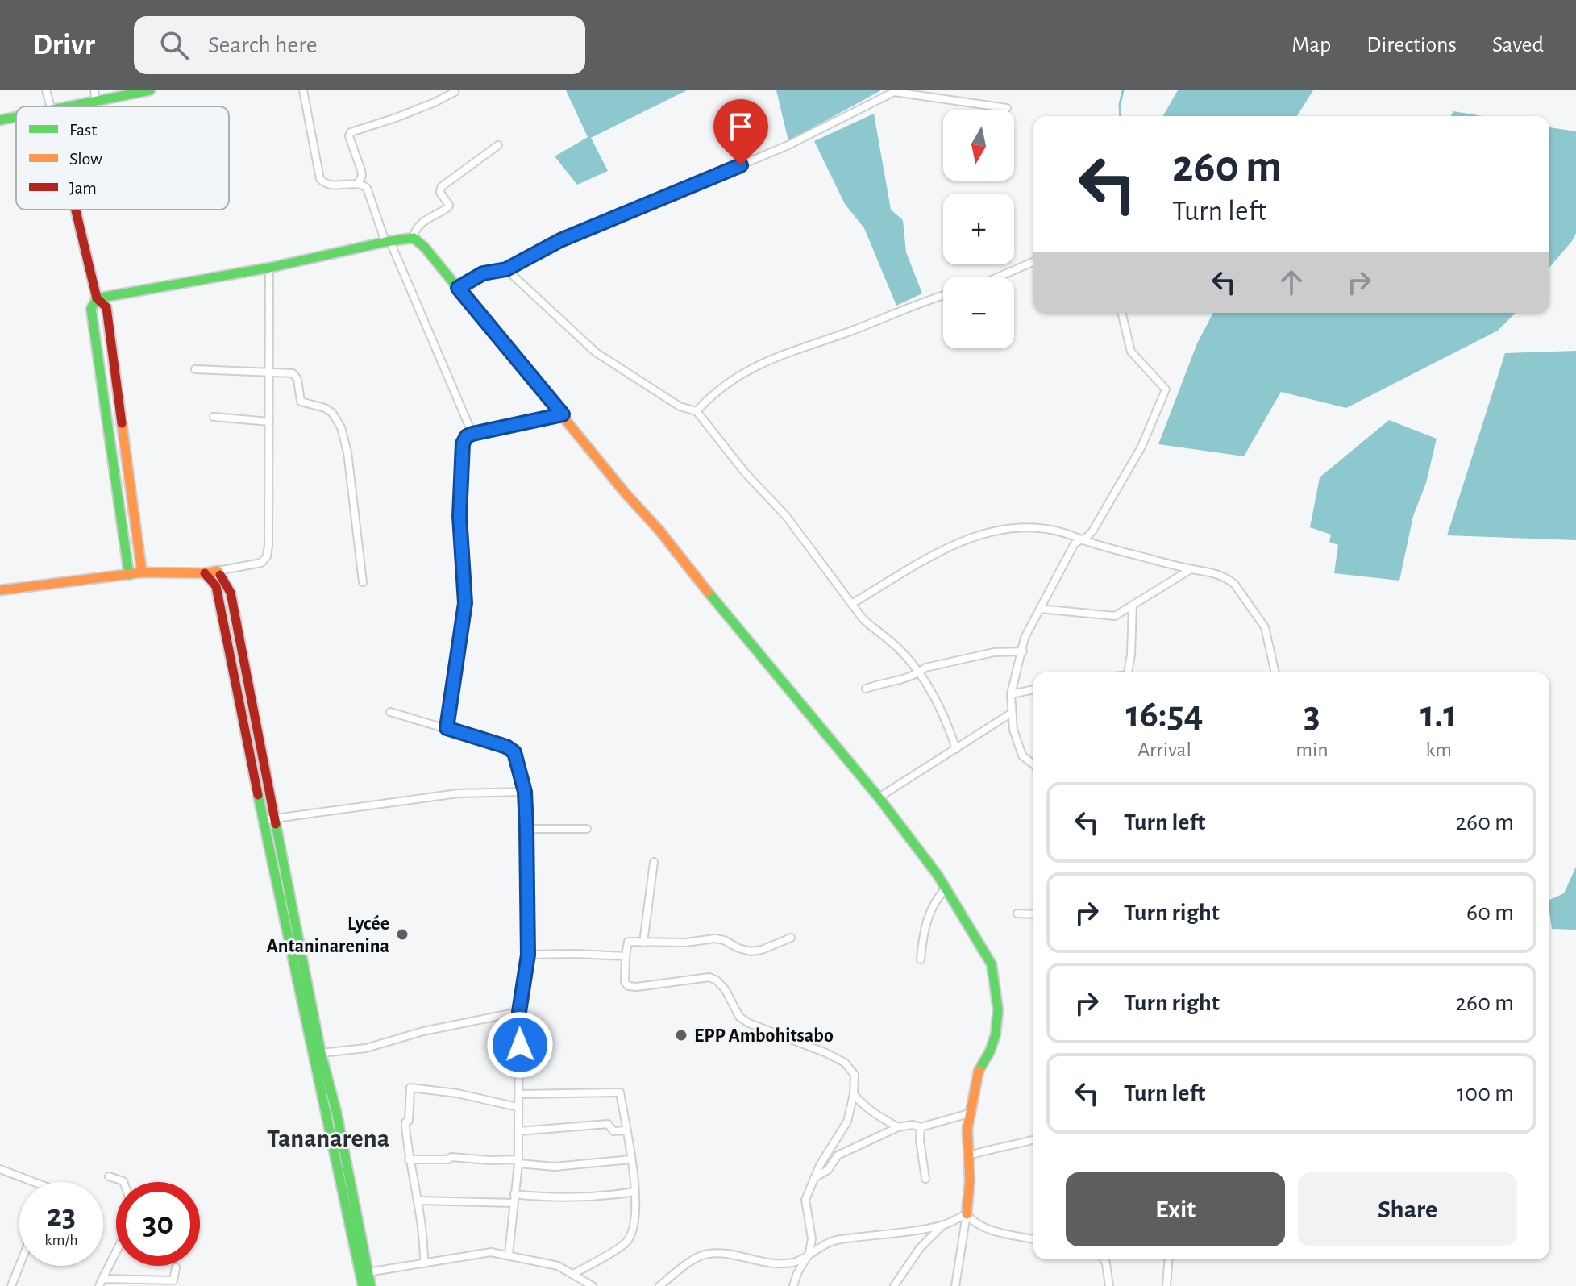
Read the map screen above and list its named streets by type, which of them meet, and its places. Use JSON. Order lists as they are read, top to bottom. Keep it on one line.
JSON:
{"districts":["Tananarena"],"places":["Lycée Antaninarenina","EPP Ambohitsabo"],"legend":["Fast","Slow","Jam"],"north":"bottom","page":{"header":"Drivr","search":"Search here","nav":["Map","Directions","Saved"],"map_buttons":["+","−"],"turn":["260 m","Turn left"],"eta":["16:54","Arrival","3","min","1.1","km"],"list":[{"name":"Turn left","value":"260 m"},{"name":"Turn right","value":"60 m"},{"name":"Turn right","value":"260 m"},{"name":"Turn left","value":"100 m"}],"buttons":["Exit","Share"],"speed":"23 km/h","limit":"30"}}
